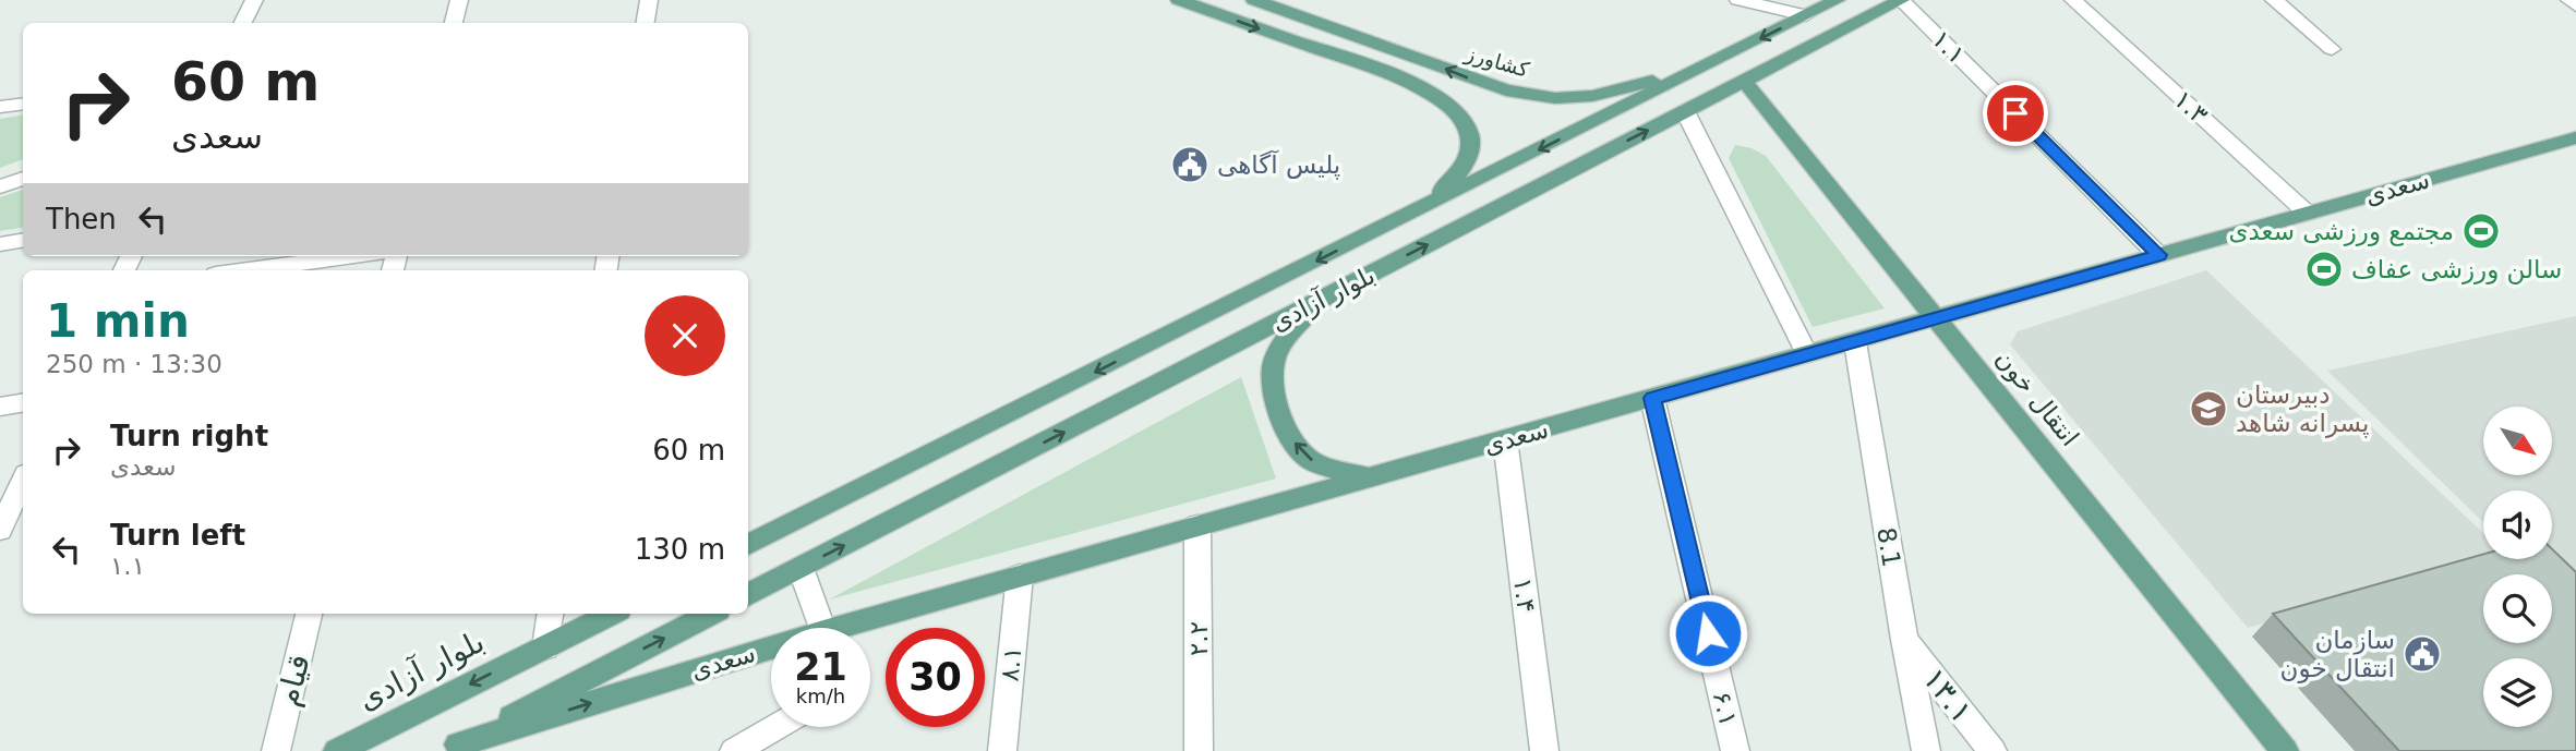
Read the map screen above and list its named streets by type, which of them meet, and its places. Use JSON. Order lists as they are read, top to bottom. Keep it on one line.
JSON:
{"streets":{"main road":["کشاورز","سعدی","بلوار آزادی","انتقال خون"],"street":["۱.۱","۱.۳","8.1","۱.۴","۲.۲","۸.۱","قیام","۱۳.۱","۶.۱"]},"crossings":[["۱.۱","سعدی"],["۱.۱","بلوار آزادی"],["کشاورز","بلوار آزادی"],["۱.۳","سعدی"],["سعدی","انتقال خون"],["سعدی","8.1"],["سعدی","۱.۴"],["سعدی","۲.۲"],["سعدی","۸.۱"],["سعدی","۶.۱"],["بلوار آزادی","انتقال خون"],["8.1","۱۳.۱"]],"places":{"public building":["پلیس آگاهی","سازمان انتقال خون"],"sports":["مجتمع ورزشی سعدی","سالن ورزشی عفاف"],"school or university":["دبیرستان پسرانه شاهد"]},"north":"bottom right","page":{"turn":["60 m","سعدی"],"then":"Then","heading":["1 min","250 m · 13:30"],"list":[{"name":"Turn right","note":"سعدی","value":"60 m"},{"name":"Turn left","note":"۱.۱","value":"130 m"}],"speed":"21 km/h","limit":"30"}}
